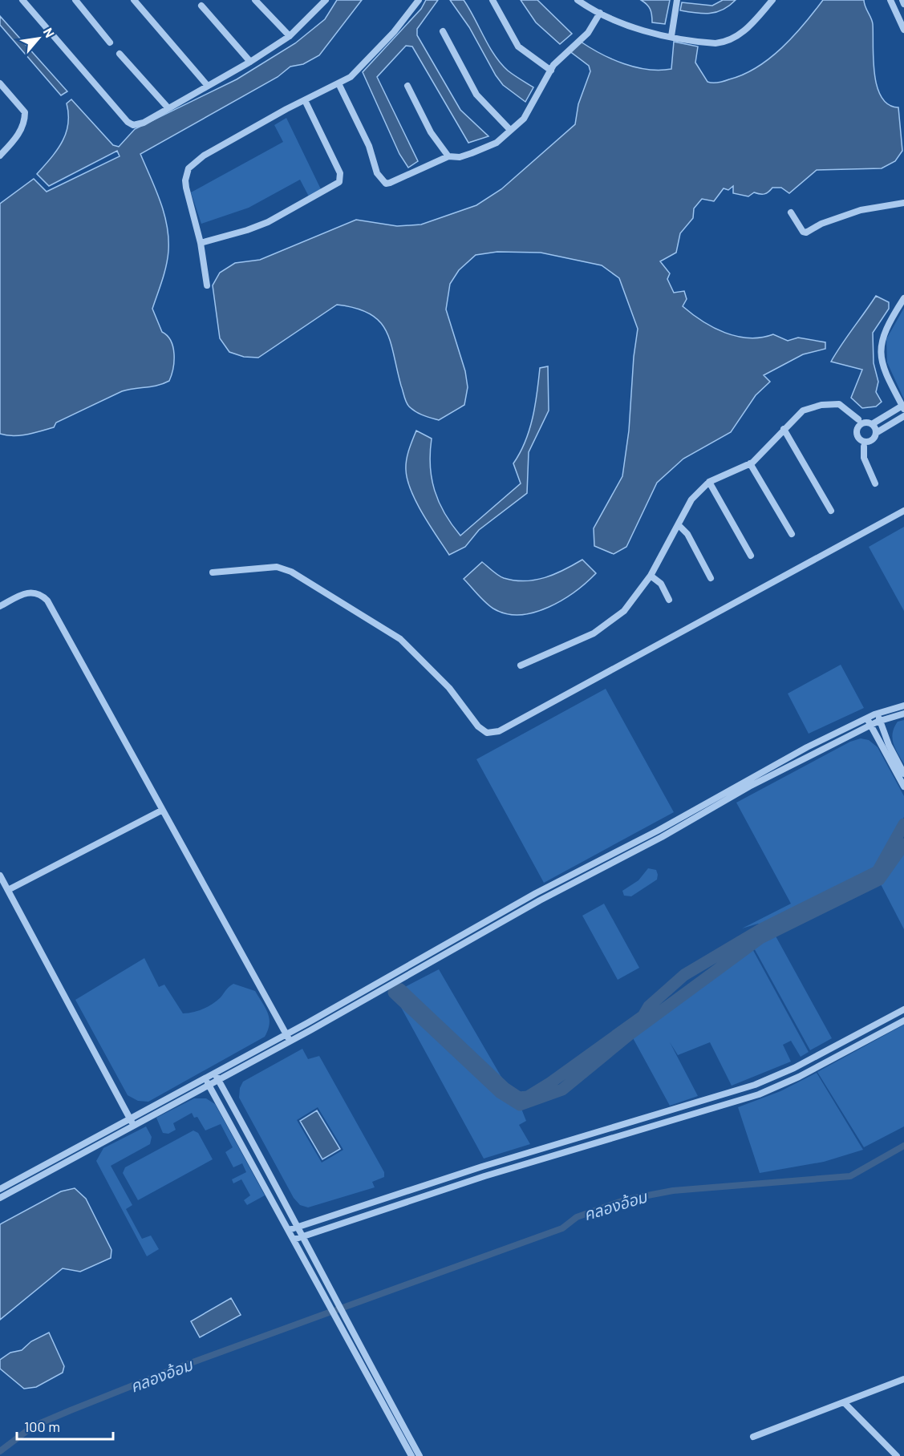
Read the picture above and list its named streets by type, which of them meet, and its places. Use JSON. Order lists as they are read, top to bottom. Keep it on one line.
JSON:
{"water":["คลองอ้อม"],"scale_bar":"100 m","north":"top right"}
